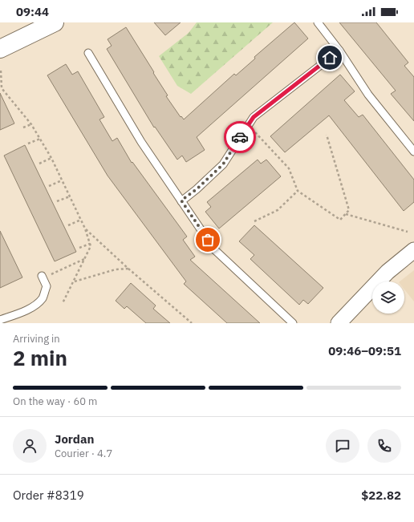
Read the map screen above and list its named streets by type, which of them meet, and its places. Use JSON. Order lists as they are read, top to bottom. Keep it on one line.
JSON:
{"page":{"status":"09:44","heading":["2 min","Arriving in","09:46–09:51"],"panel":["Jordan","Courier · 4.7","Order #8319","$22.82"],"bar":"On the way · 60 m"}}
